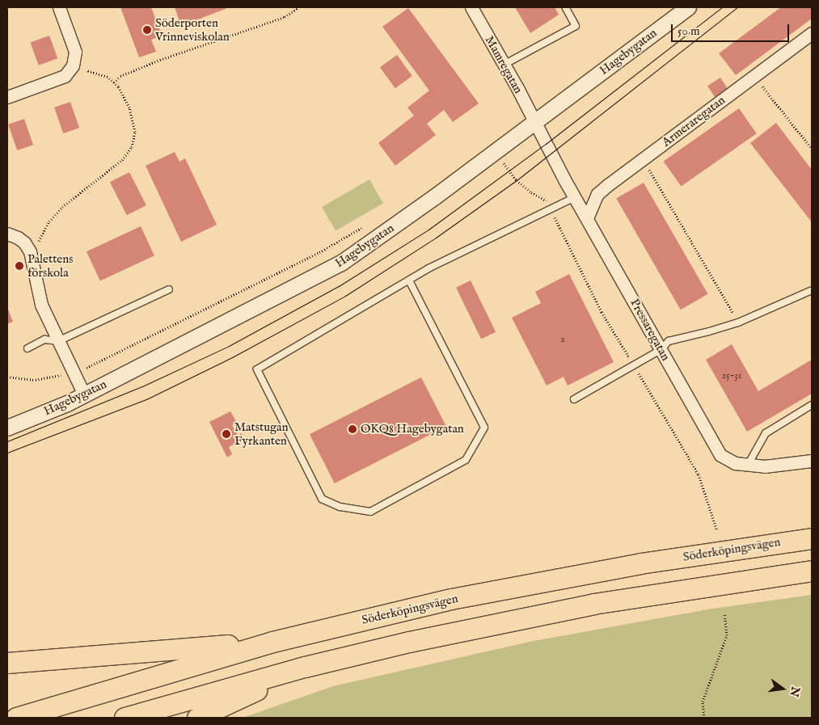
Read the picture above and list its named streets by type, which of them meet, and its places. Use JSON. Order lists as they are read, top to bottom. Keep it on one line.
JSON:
{"streets":{"highway":["Söderköpingsvägen"],"street":["Hagebygatan","Mamregatan","Armeraregatan","Pressaregatan"]},"crossings":[["Hagebygatan","Mamregatan"],["Hagebygatan","Pressaregatan"],["Mamregatan","Pressaregatan"],["Armeraregatan","Pressaregatan"]],"places":["Söderporten Vrinneviskolan","Palettens förskola","OKQ8 Hagebygatan","Matstugan Fyrkanten"],"house_numbers":["2","25-31"],"scale_bar":"50 m","north":"right"}
